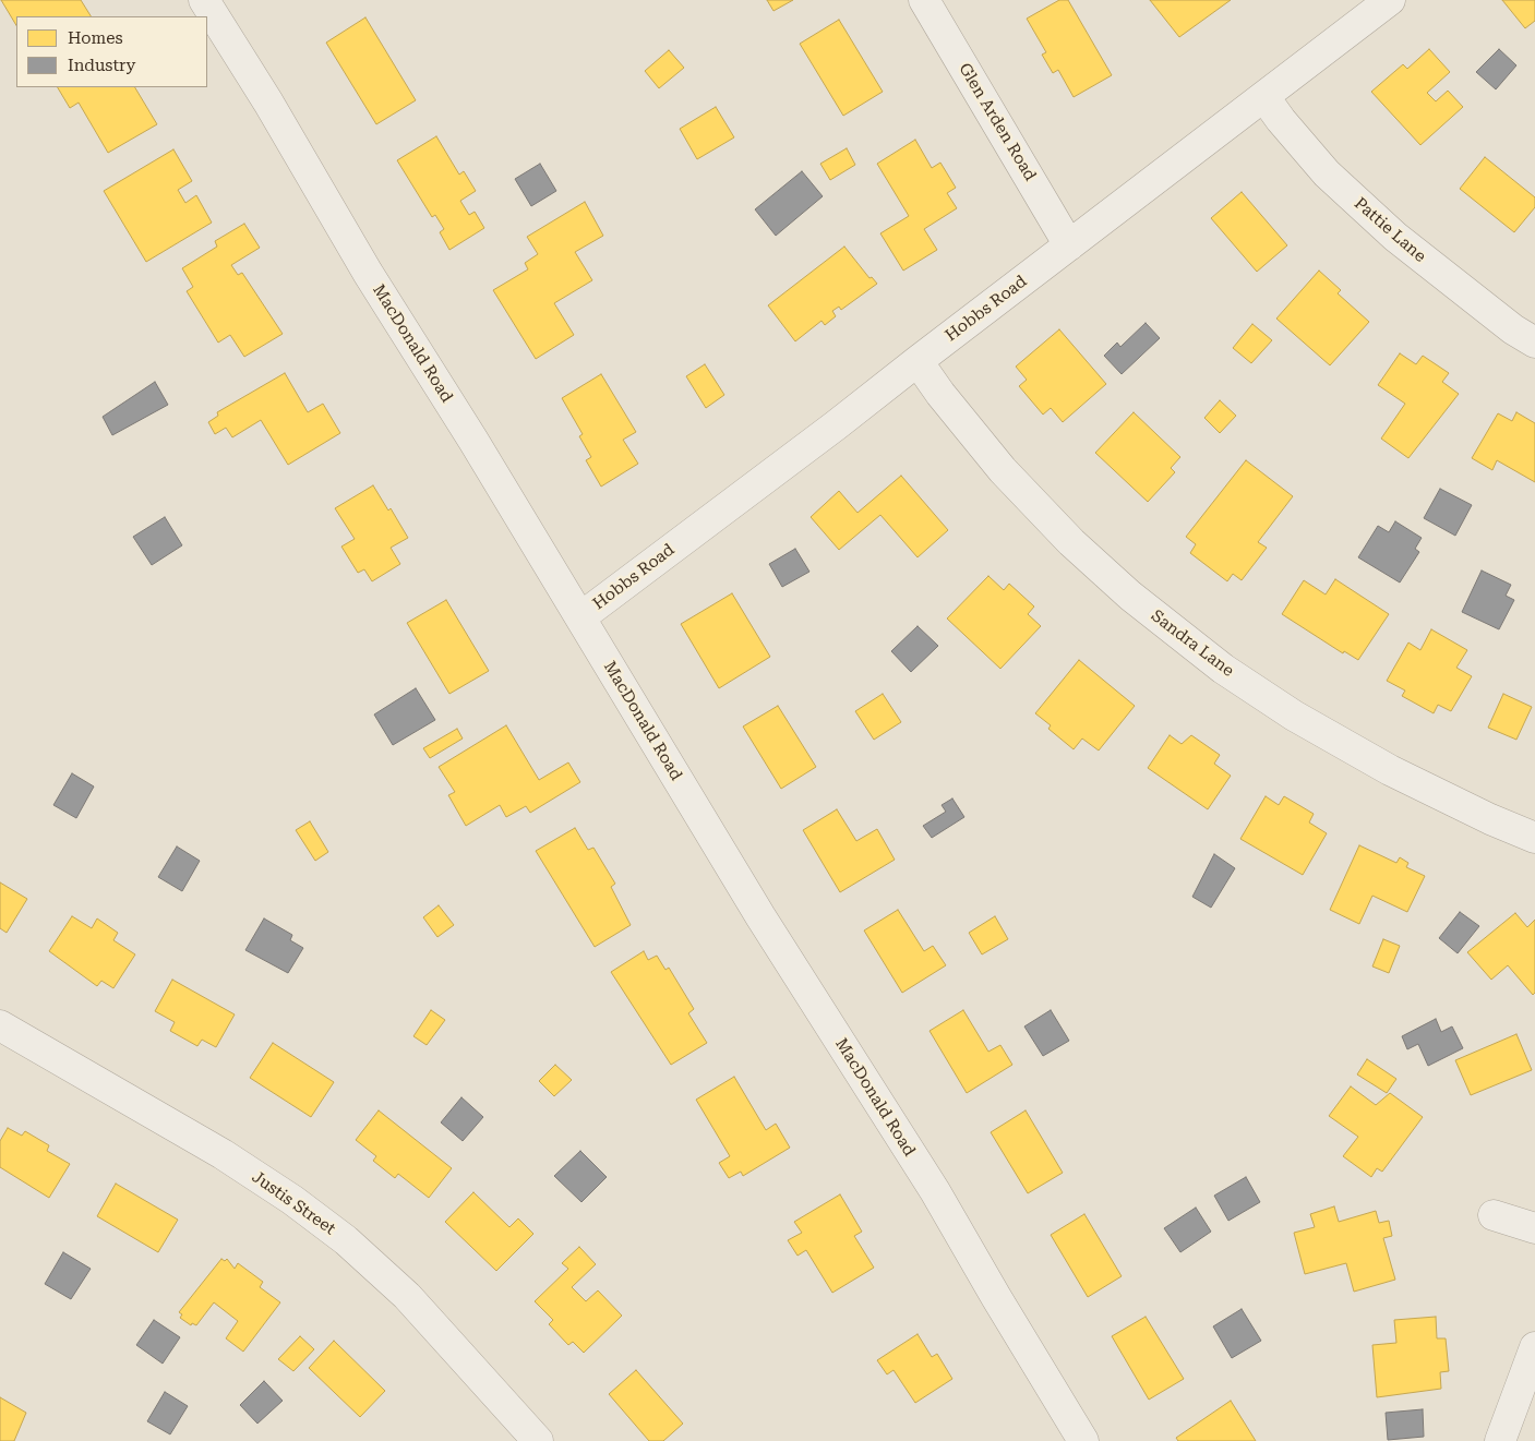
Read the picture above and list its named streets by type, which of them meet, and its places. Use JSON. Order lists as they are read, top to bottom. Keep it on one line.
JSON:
{"streets":{"street":["Glen Arden Road","Pattie Lane","Hobbs Road","MacDonald Road","Sandra Lane","Justis Street"]},"crossings":[["Glen Arden Road","Hobbs Road"],["Pattie Lane","Hobbs Road"],["Hobbs Road","MacDonald Road"],["Hobbs Road","Sandra Lane"]],"legend":["Homes","Industry"]}
